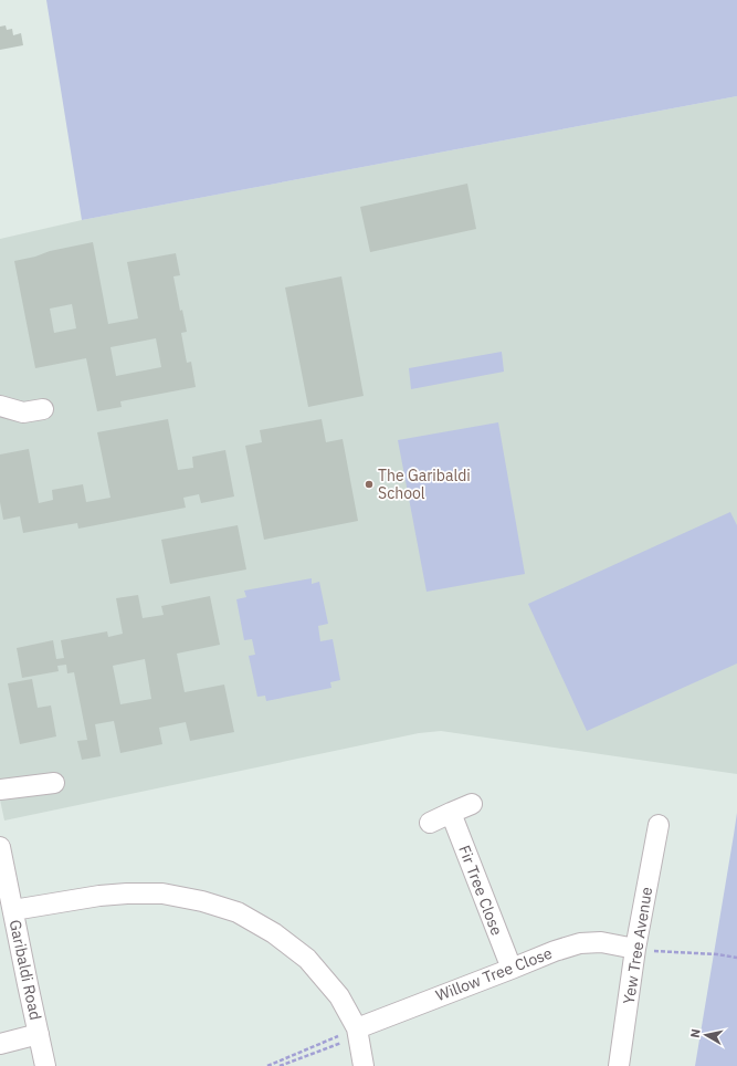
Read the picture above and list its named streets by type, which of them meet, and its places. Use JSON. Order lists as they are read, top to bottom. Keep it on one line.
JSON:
{"streets":{"street":["Fir Tree Close","Yew Tree Avenue","Garibaldi Road","Willow Tree Close"]},"crossings":[["Fir Tree Close","Willow Tree Close"],["Yew Tree Avenue","Willow Tree Close"]],"places":["The Garibaldi School"],"north":"left"}
